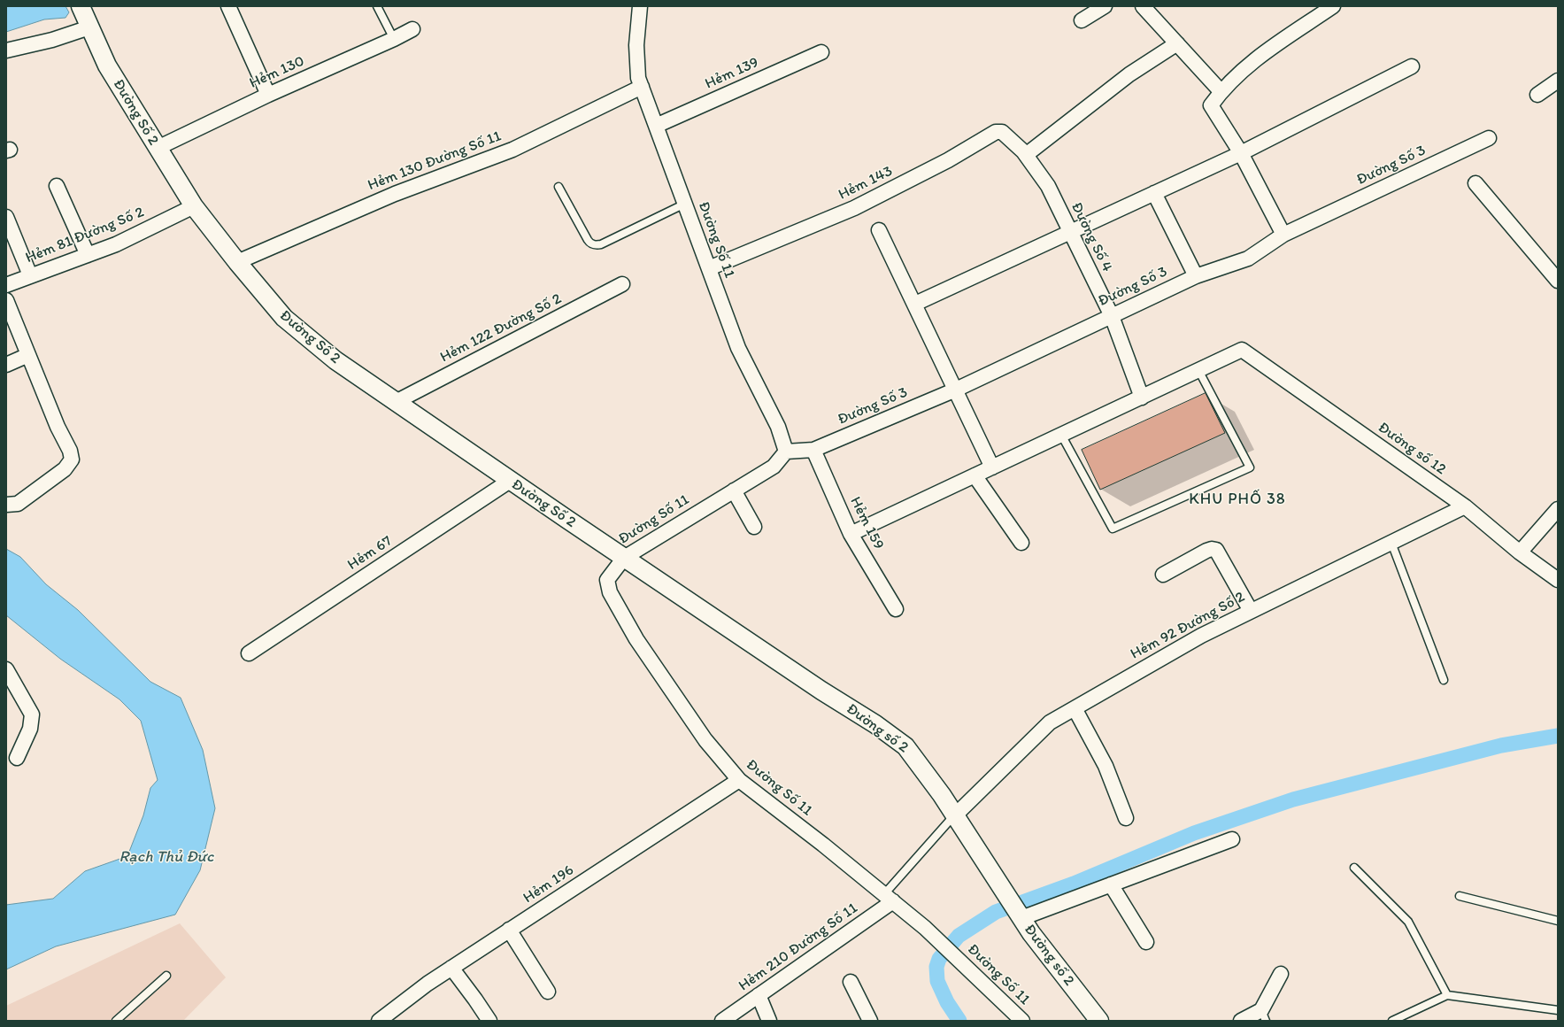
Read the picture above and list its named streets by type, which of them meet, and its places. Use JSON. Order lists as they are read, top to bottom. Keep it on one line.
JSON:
{"streets":{"street":["Hẻm 130","Hẻm 139","Đường Số 2","Hẻm 130 Đường Số 11","Đường Số 3","Hẻm 143","Hẻm 81 Đường Số 2","Đường Số 4","Đường Số 11","Hẻm 122 Đường Số 2","Đường số 12","Hẻm 159","Hẻm 67","Hẻm 92 Đường Số 2","Đường số 2","Hẻm 196","Hẻm 210 Đường Số 11"]},"crossings":[["Hẻm 130","Đường Số 2"],["Hẻm 139","Đường Số 11"],["Đường Số 2","Hẻm 130 Đường Số 11"],["Đường Số 2","Hẻm 81 Đường Số 2"],["Đường Số 2","Đường Số 11"],["Đường Số 2","Hẻm 122 Đường Số 2"],["Đường Số 2","Hẻm 67"],["Đường Số 2","Đường số 2"],["Hẻm 130 Đường Số 11","Đường Số 11"],["Đường Số 3","Đường Số 4"],["Đường Số 3","Đường Số 11"],["Đường Số 3","Hẻm 159"],["Hẻm 143","Đường Số 4"],["Hẻm 143","Đường Số 11"],["Đường Số 11","Đường số 2"],["Đường Số 11","Hẻm 196"],["Đường Số 11","Hẻm 210 Đường Số 11"],["Đường số 12","Hẻm 92 Đường Số 2"],["Hẻm 92 Đường Số 2","Đường số 2"]],"districts":["KHU PHỐ 38"],"water":["Rạch Thủ Đức"]}
